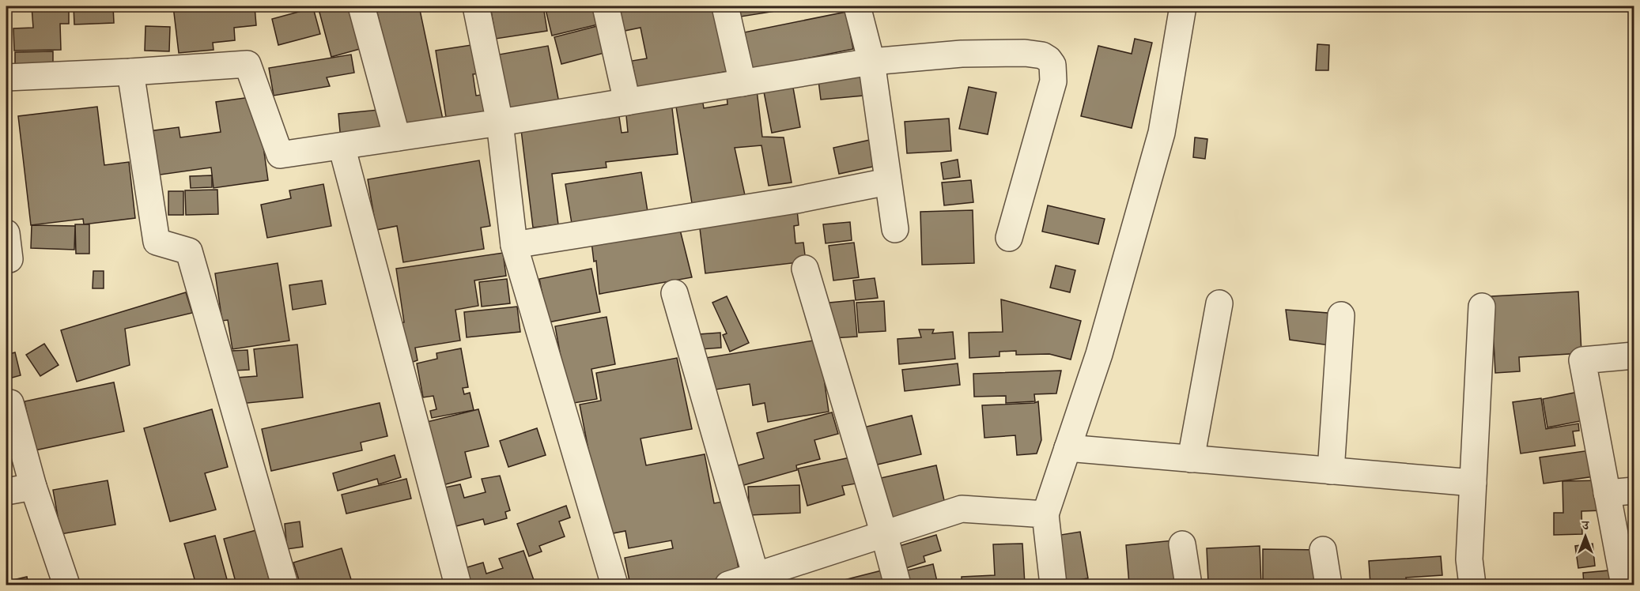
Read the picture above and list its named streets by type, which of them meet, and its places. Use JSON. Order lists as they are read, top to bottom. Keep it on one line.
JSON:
{"north":"top"}
